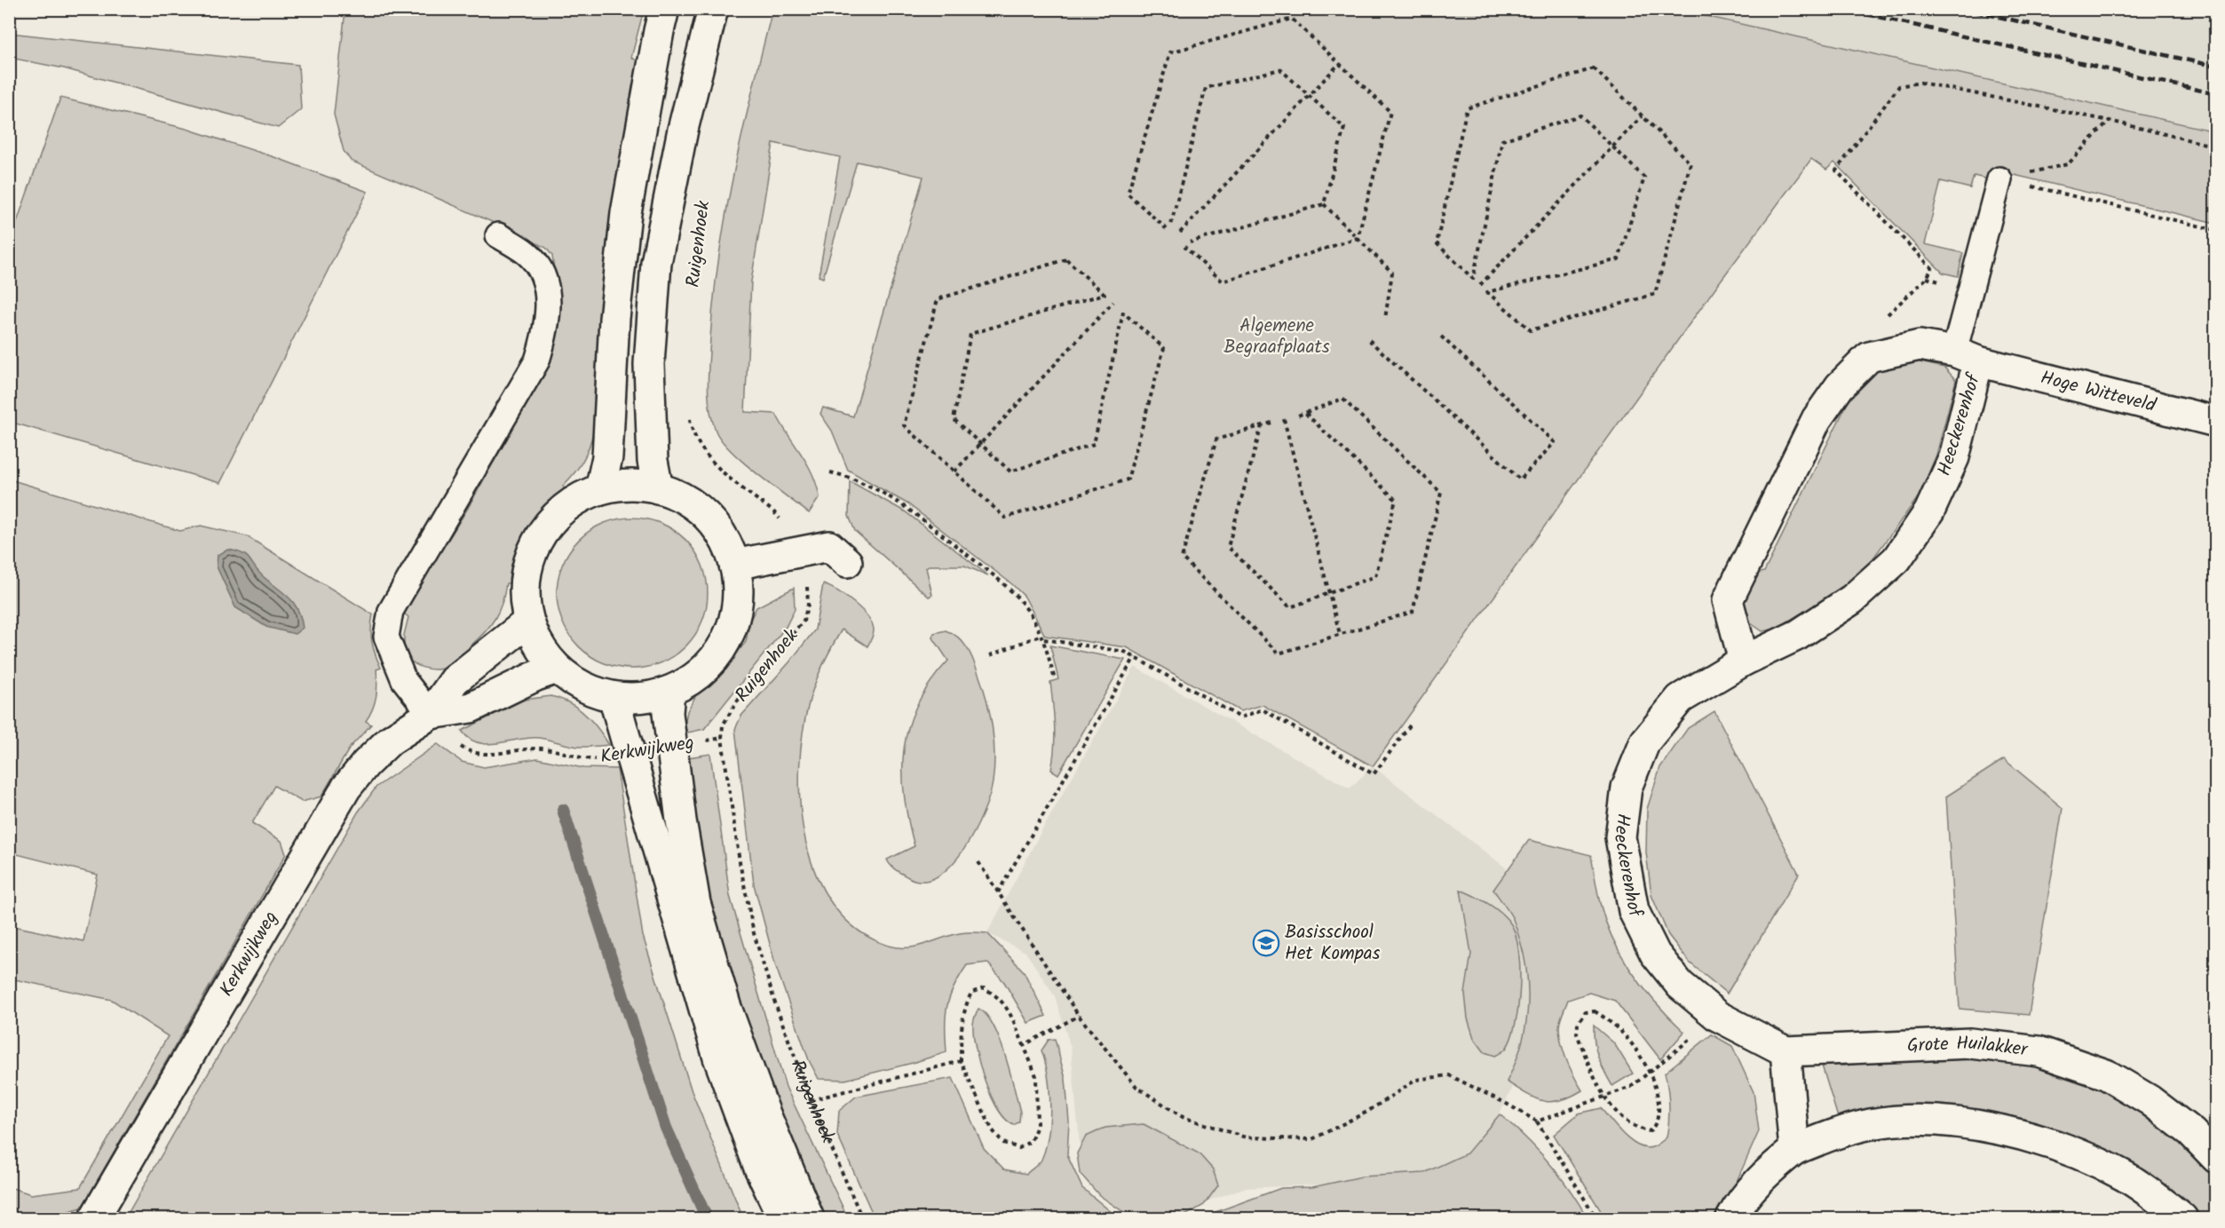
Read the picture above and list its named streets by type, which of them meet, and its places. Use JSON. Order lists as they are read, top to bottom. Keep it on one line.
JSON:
{"streets":{"street":["Ruigenhoek","Hoge Witteveld","Heeckerenhof","Kerkwijkweg","Grote Huilakker"]},"crossings":[["Ruigenhoek","Kerkwijkweg"],["Hoge Witteveld","Heeckerenhof"],["Heeckerenhof","Grote Huilakker"]],"parks":["Algemene Begraafplaats"],"places":{"school or university":["Basisschool Het Kompas"]}}
